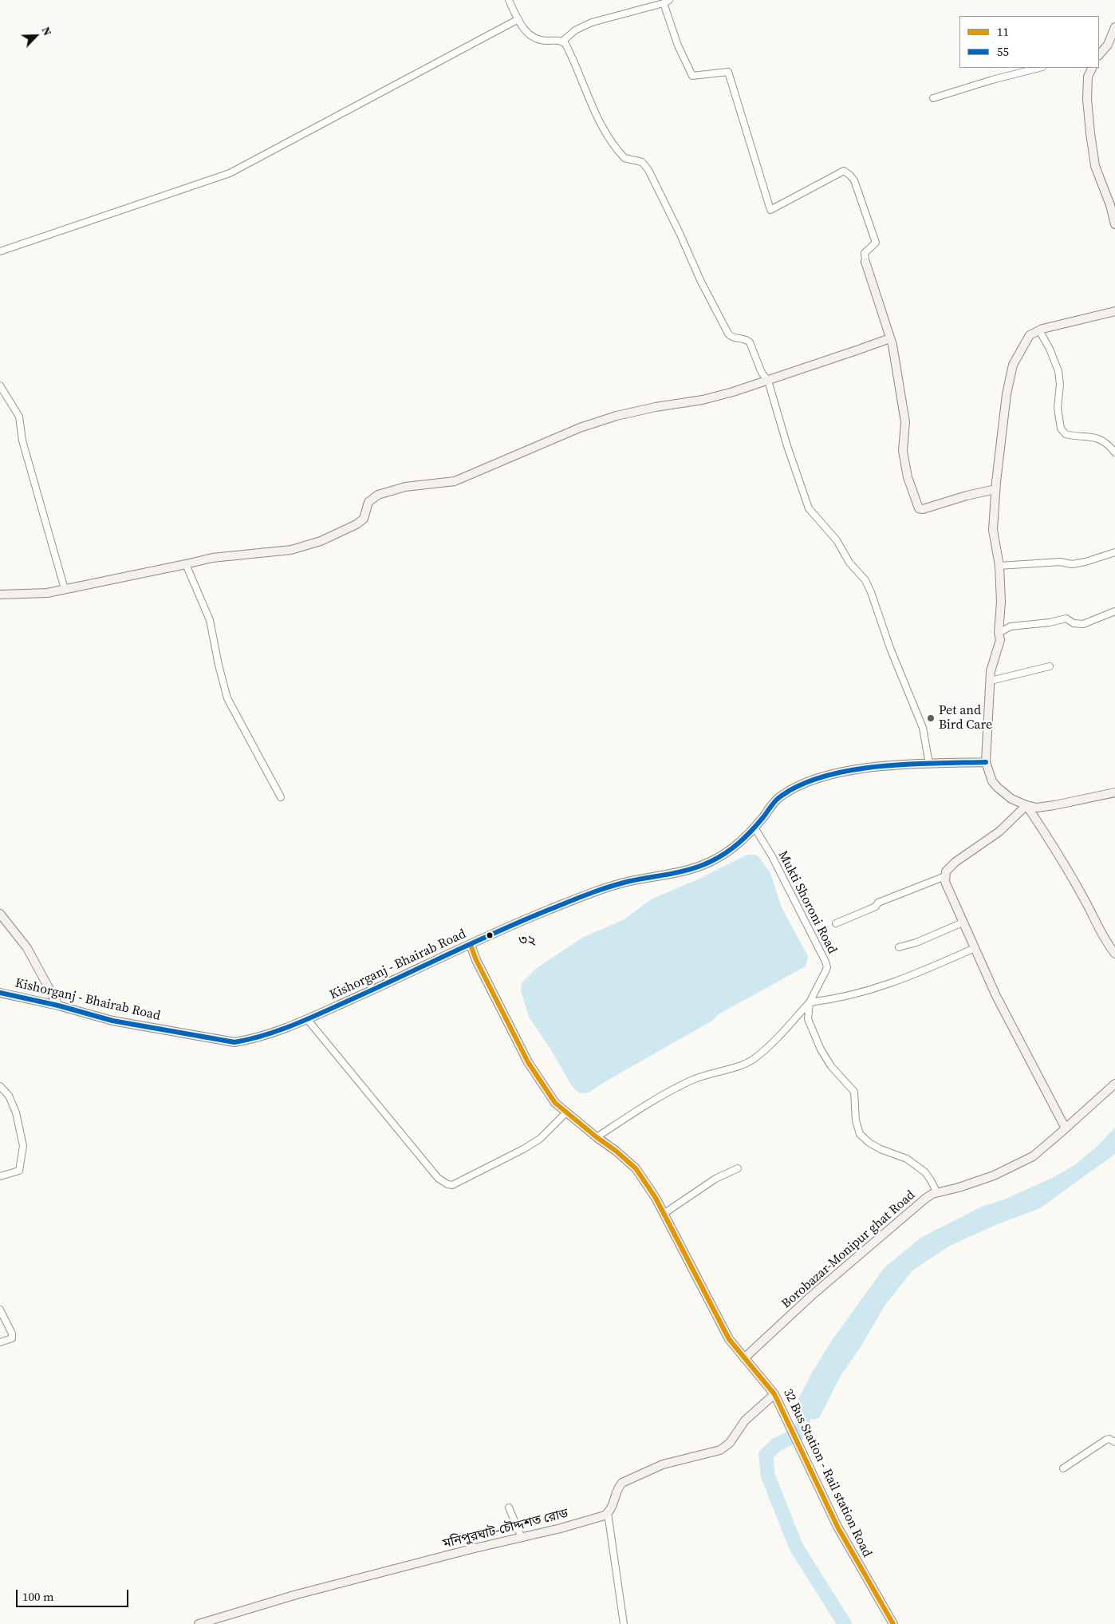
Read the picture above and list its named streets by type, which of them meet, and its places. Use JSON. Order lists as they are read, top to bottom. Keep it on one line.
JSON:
{"streets":{"street":["Mukti Shoroni Road","Kishorganj - Bhairab Road","Borobazar-Monipur ghat Road","32 Bus Station - Rail station Road","মনিপুরঘাট-চৌদ্দশত রোড"]},"crossings":[["Mukti Shoroni Road","Kishorganj - Bhairab Road"],["Mukti Shoroni Road","Borobazar-Monipur ghat Road"],["Kishorganj - Bhairab Road","32 Bus Station - Rail station Road"],["Borobazar-Monipur ghat Road","32 Bus Station - Rail station Road"]],"districts":["৩২"],"places":["Pet and Bird Care"],"lines":["transit line 55","transit line 11"],"legend":["11","55"],"scale_bar":"100 m","north":"top right"}
